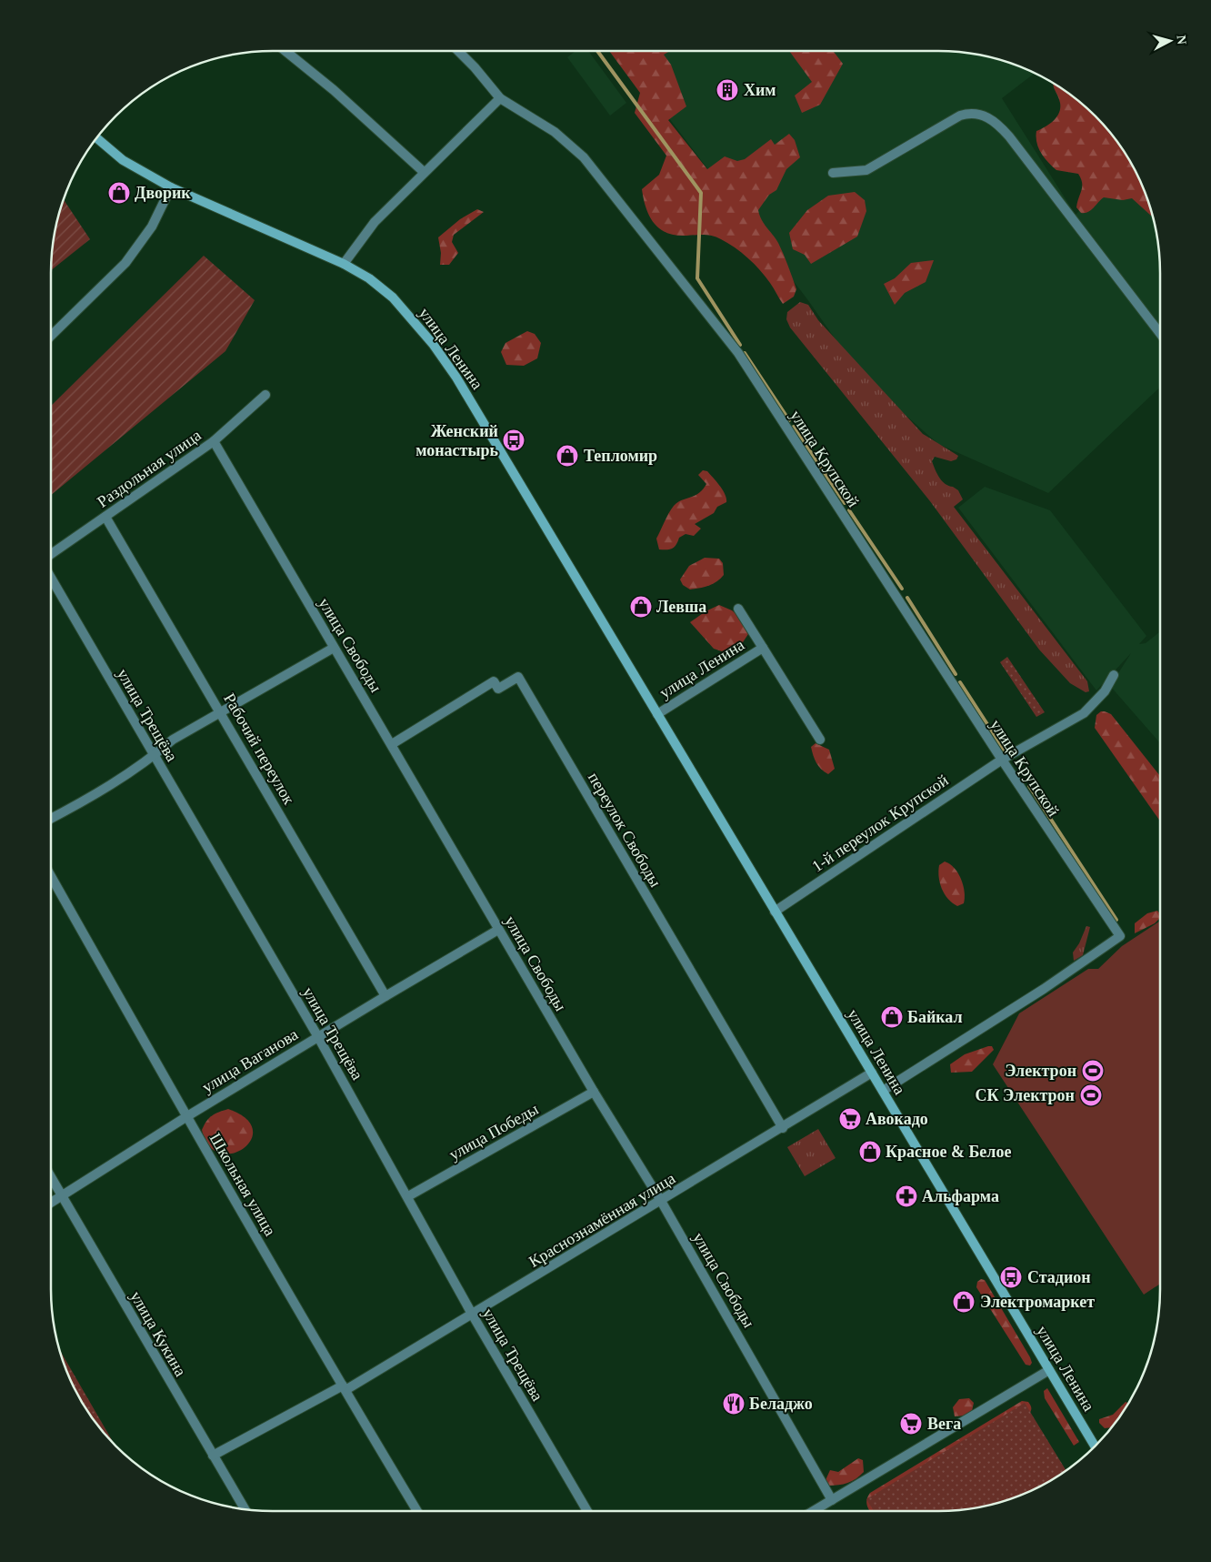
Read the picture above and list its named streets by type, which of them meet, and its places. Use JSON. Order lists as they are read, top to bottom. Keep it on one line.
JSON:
{"streets":{"street":["улица Ленина","улица Крупской","Раздольная улица","улица Свободы","улица Трещёва","Рабочий переулок","1-й переулок Крупской","переулок Свободы","улица Ваганова","улица Победы","Школьная улица","Краснознамённая улица","улица Кукина"]},"crossings":[["улица Ленина","улица Крупской"],["улица Ленина","1-й переулок Крупской"],["улица Ленина","Краснознамённая улица"],["улица Крупской","1-й переулок Крупской"],["Раздольная улица","улица Свободы"],["Раздольная улица","Рабочий переулок"],["улица Свободы","переулок Свободы"],["улица Свободы","улица Ваганова"],["улица Свободы","улица Победы"],["улица Свободы","Краснознамённая улица"],["улица Трещёва","улица Ваганова"],["улица Трещёва","улица Победы"],["улица Трещёва","Краснознамённая улица"],["Рабочий переулок","улица Ваганова"],["переулок Свободы","Краснознамённая улица"],["улица Ваганова","Школьная улица"],["улица Ваганова","улица Кукина"],["Школьная улица","Краснознамённая улица"],["Краснознамённая улица","улица Кукина"]],"places":{"building":["Хим"],"shop":["Дворик","Тепломир","Левша","Байкал","Красное & Белое","Электромаркет"],"bus stop":["Женский монастырь","Стадион"],"sports":["Электрон","СК Электрон"],"supermarket":["Авокадо","Вега"],"pharmacy":["Альфарма"],"restaurant":["Беладжо"]},"north":"right"}
